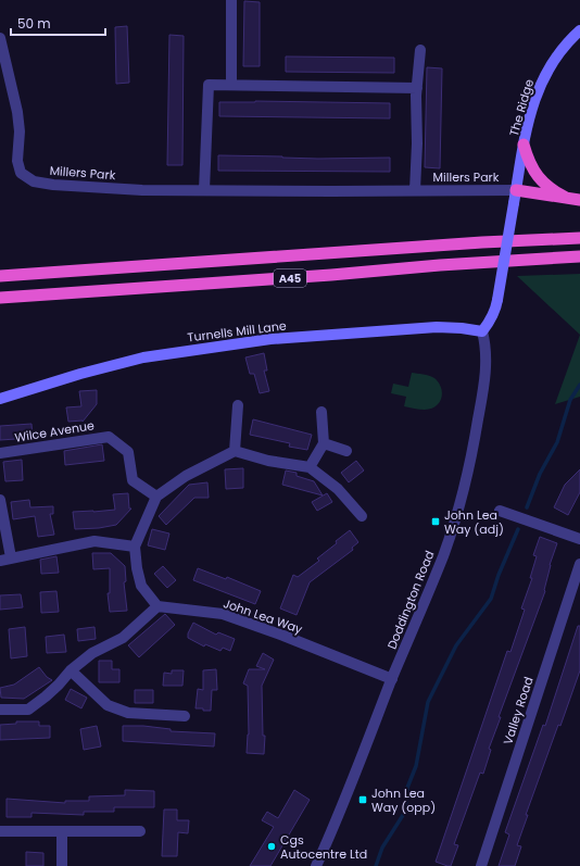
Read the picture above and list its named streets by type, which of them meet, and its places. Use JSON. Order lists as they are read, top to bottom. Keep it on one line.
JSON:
{"streets":{"highway":["A45"],"main road":["The Ridge","Turnells Mill Lane"],"street":["Millers Park","Wilce Avenue","Doddington Road","John Lea Way","Valley Road"]},"crossings":[["The Ridge","Millers Park"],["The Ridge","Turnells Mill Lane"],["The Ridge","Doddington Road"],["Turnells Mill Lane","Doddington Road"],["Doddington Road","John Lea Way"]],"places":{"transit":["John Lea Way (adj)","John Lea Way (opp)"],"other":["Cgs Autocentre Ltd"]},"scale_bar":"50 m"}
